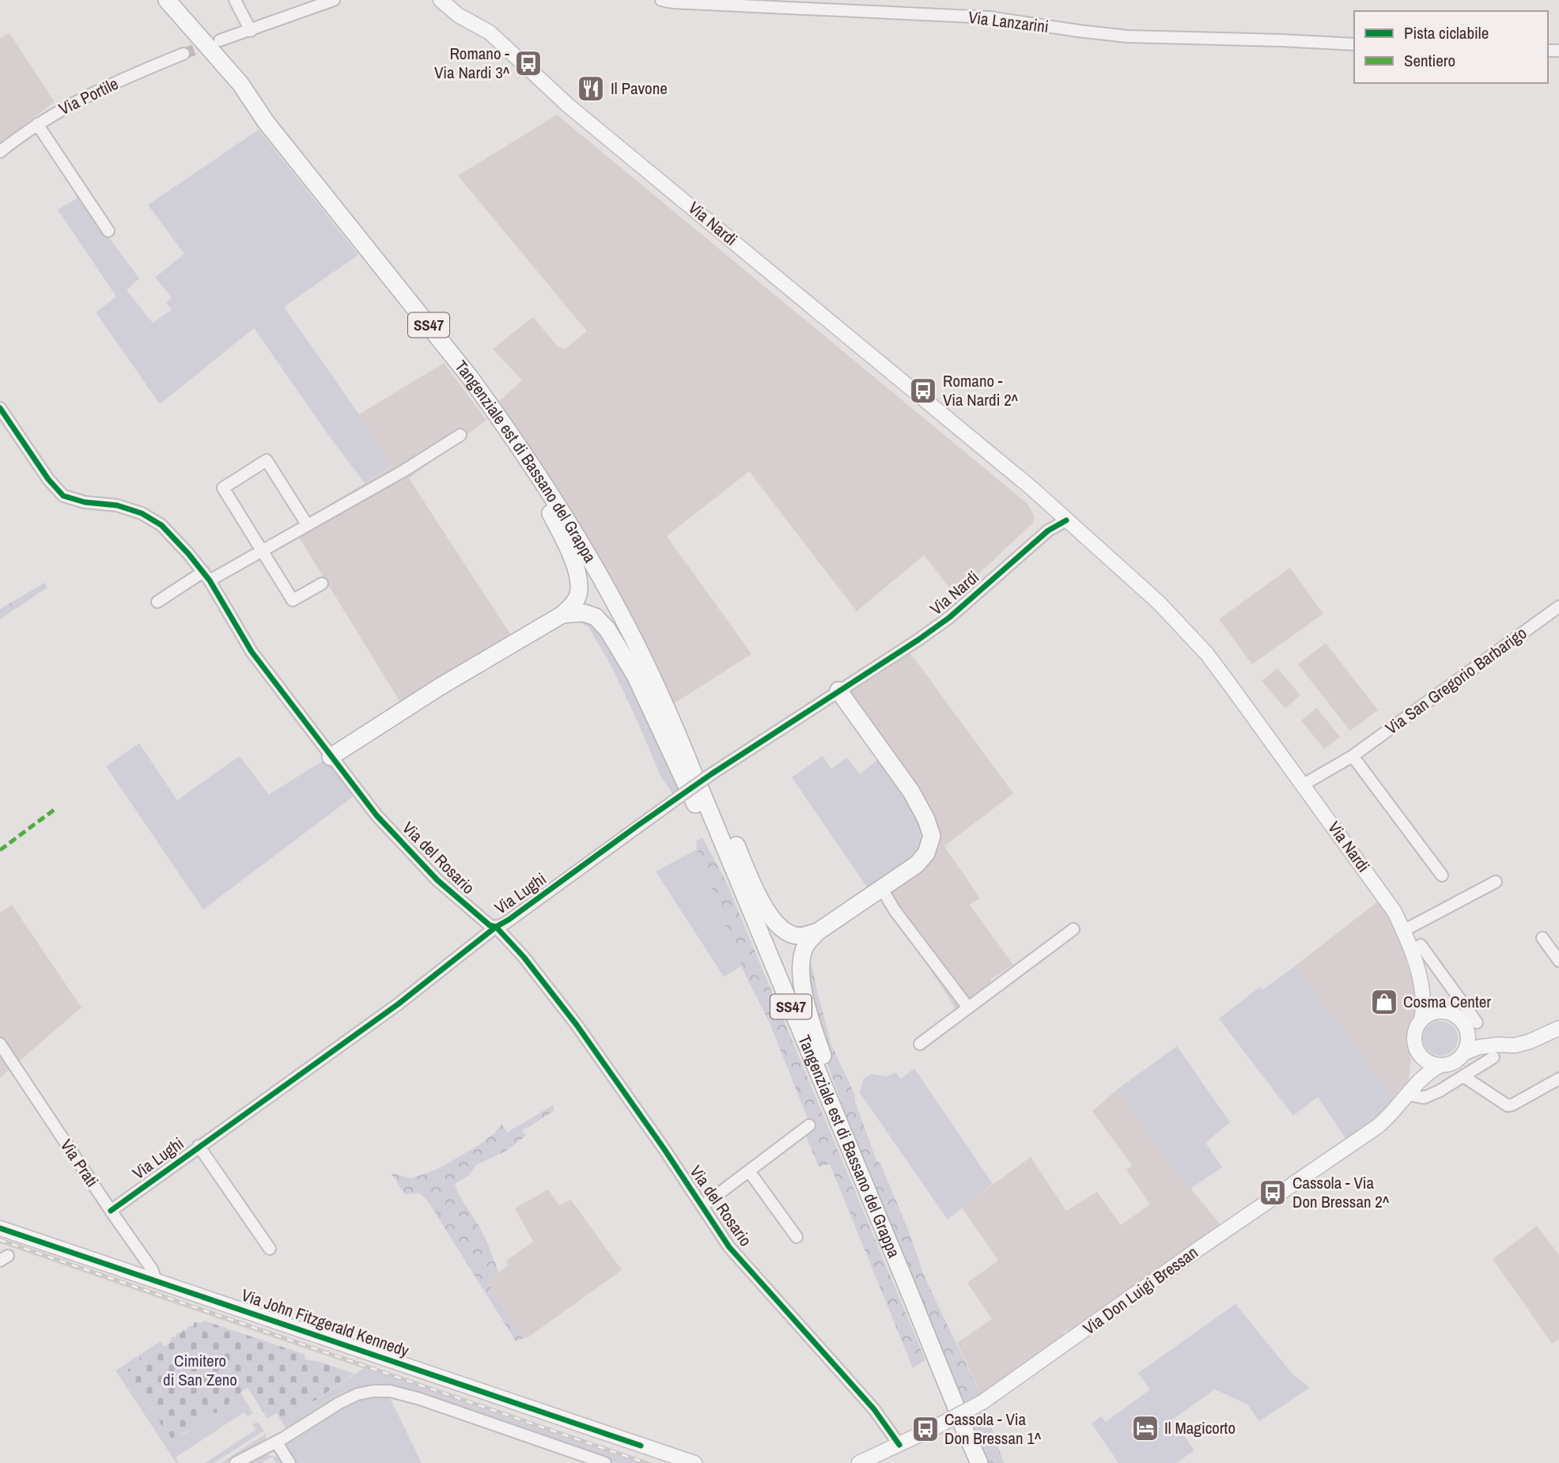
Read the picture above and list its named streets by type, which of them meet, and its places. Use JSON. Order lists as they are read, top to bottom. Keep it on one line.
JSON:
{"streets":{"highway":["SS47","Tangenziale est di Bassano del Grappa"],"main road":["Via Nardi","Via Don Luigi Bressan","Via John Fitzgerald Kennedy"],"street":["Via Lanzarini","Via Portile","Via San Gregorio Barbarigo","Via del Rosario","Via Lughi","Via Prati"]},"crossings":[["Via Nardi","Via San Gregorio Barbarigo"],["Via Nardi","Via Lughi"],["Via Nardi","Via Don Luigi Bressan"],["Tangenziale est di Bassano del Grappa","Via Lughi"],["Via del Rosario","Via Lughi"],["Via del Rosario","Via Don Luigi Bressan"],["Via Lughi","Via Prati"],["Via Prati","Via John Fitzgerald Kennedy"]],"parks":["Cimitero di San Zeno"],"places":{"bus stop":["Romano - Via Nardi 3^","Romano - Via Nardi 2^","Cassola - Via Don Bressan 2^","Cassola - Via Don Bressan 1^"],"restaurant":["Il Pavone"],"shop":["Cosma Center"],"hotel":["Il Magicorto"]},"legend":["Pista ciclabile","Sentiero"]}
